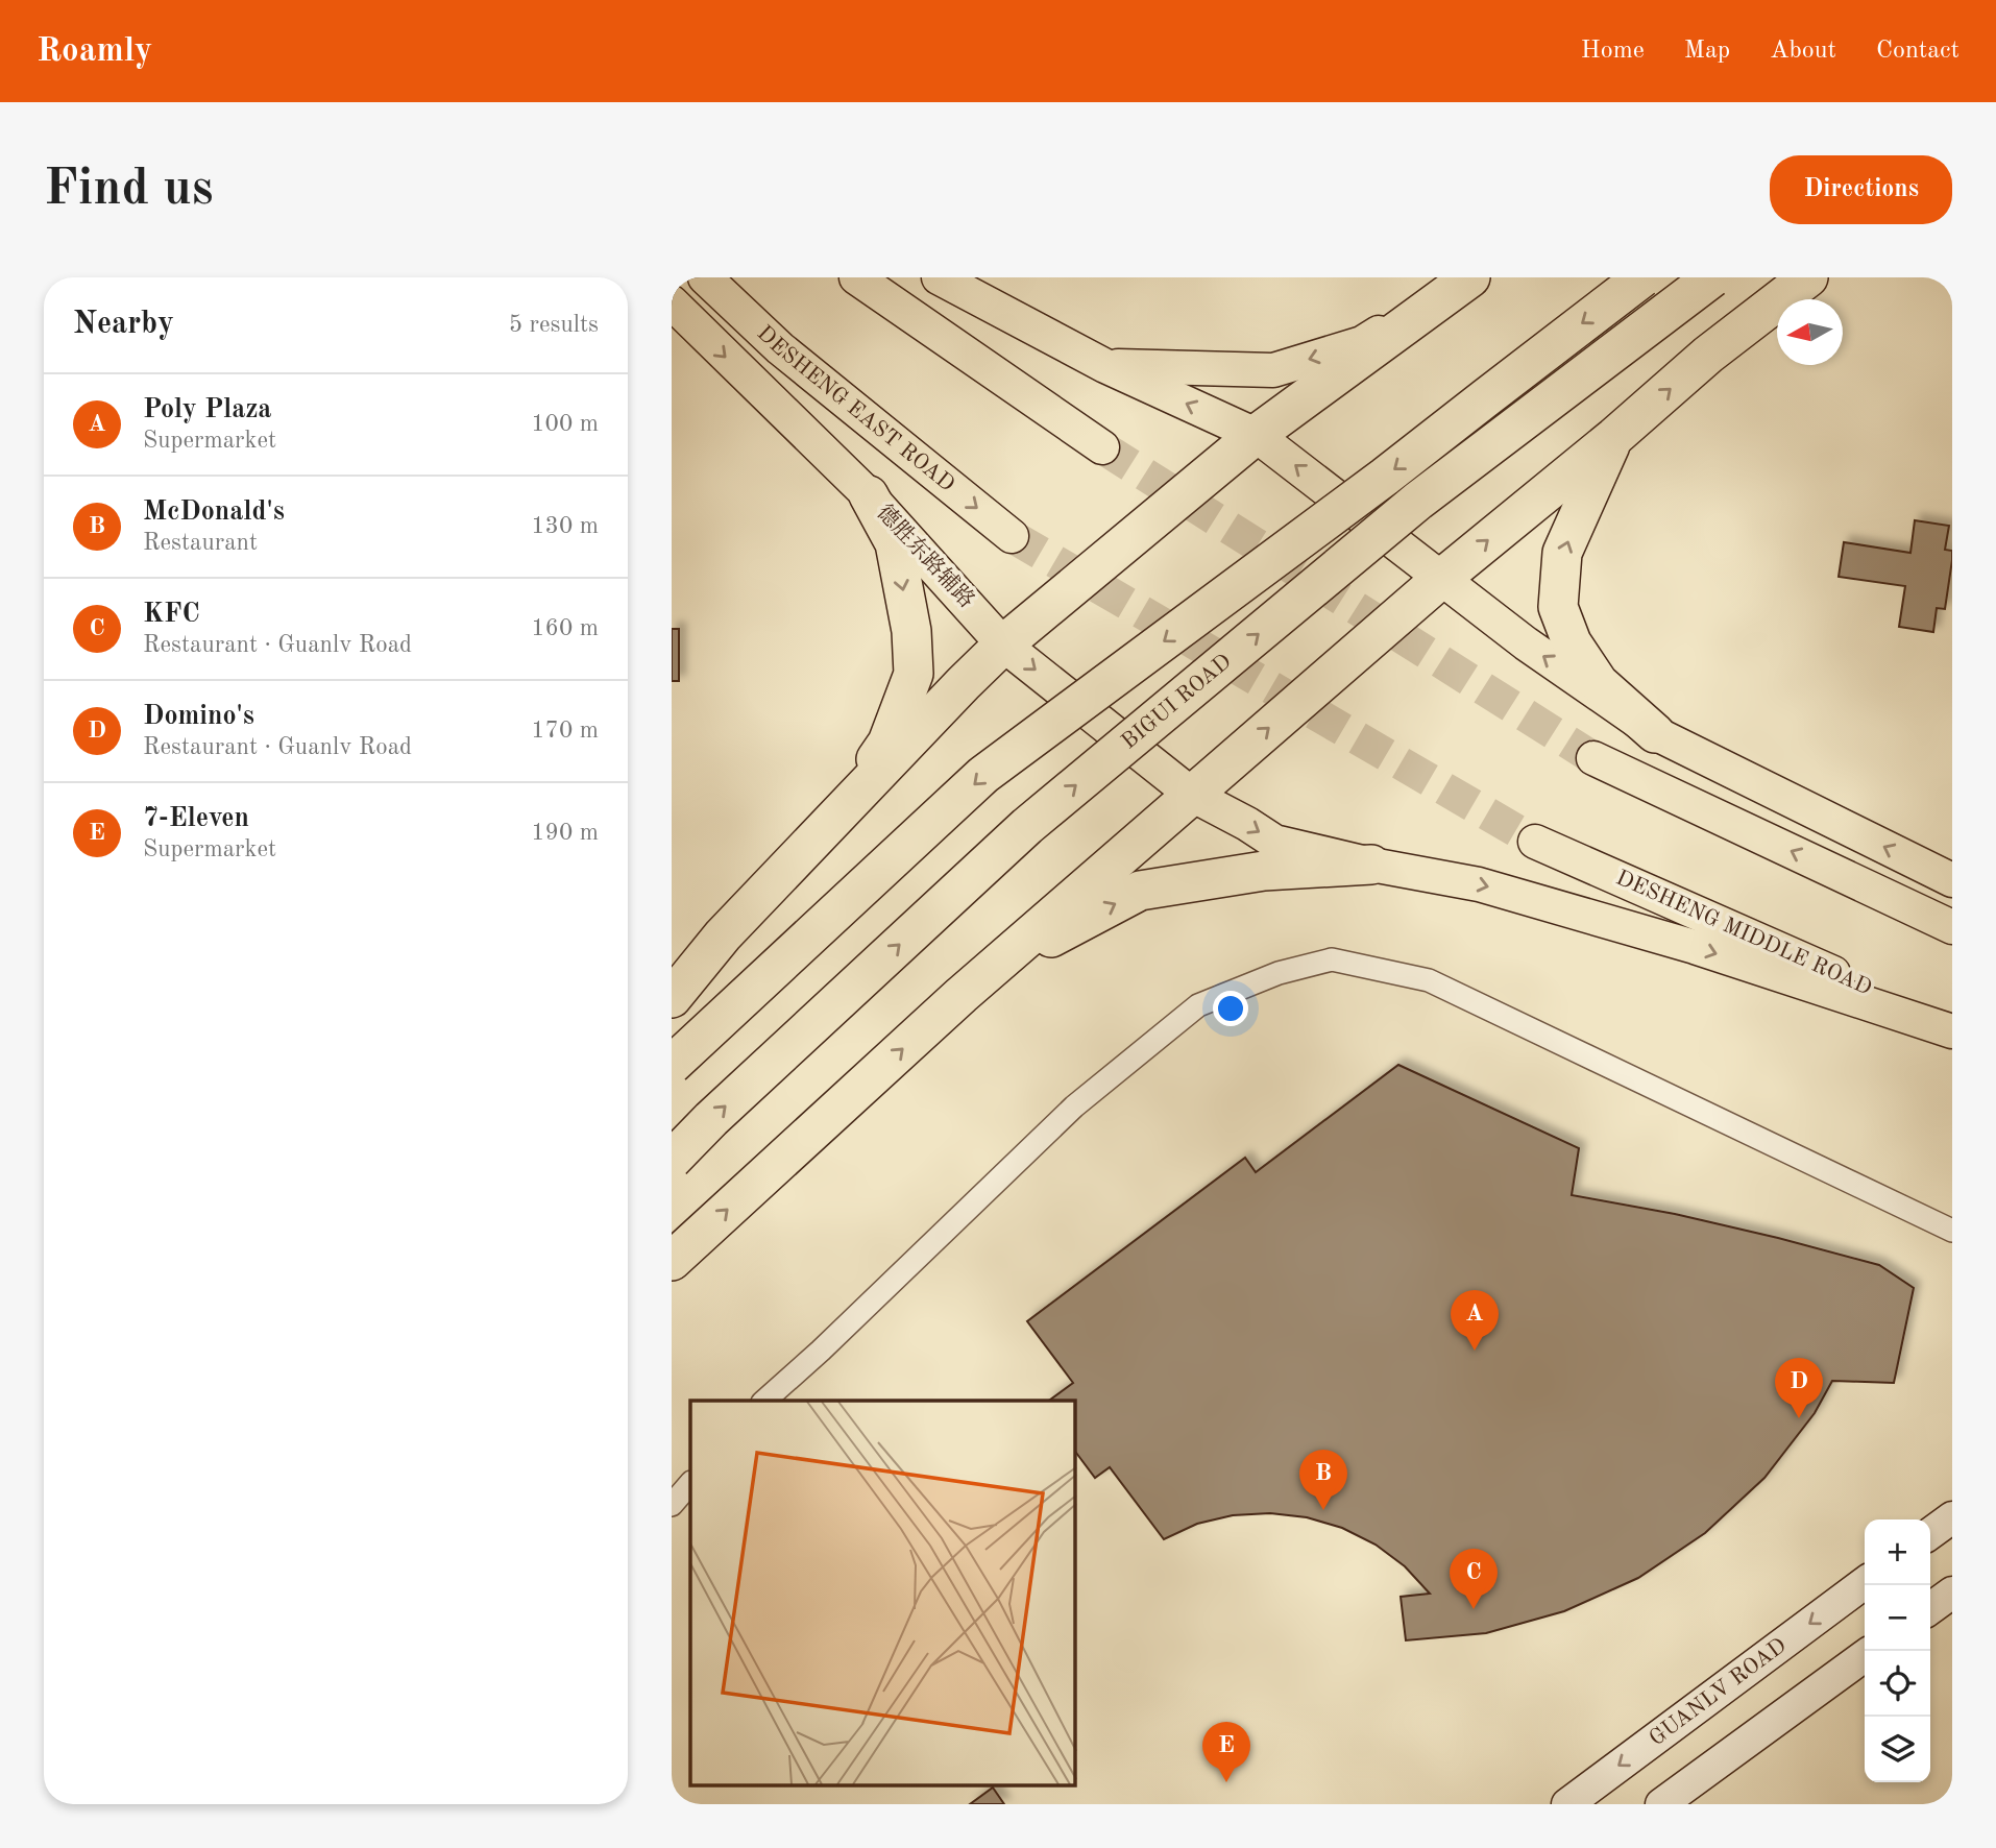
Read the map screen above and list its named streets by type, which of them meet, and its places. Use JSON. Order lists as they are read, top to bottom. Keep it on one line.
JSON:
{"streets":{"highway":["BIGUI ROAD"],"main road":["DESHENG EAST ROAD","德胜东路辅路","DESHENG MIDDLE ROAD","GUANLV ROAD"]},"north":"left","page":{"header":"Roamly","nav":["Home","Map","About","Contact"],"buttons":"Directions","title":"Find us","heading":["Nearby","5 results"],"list":[{"mark":"A","name":"Poly Plaza","note":"Supermarket","value":"100 m"},{"mark":"B","name":"McDonald's","note":"Restaurant","value":"130 m"},{"mark":"C","name":"KFC","note":"Restaurant · Guanlv Road","value":"160 m"},{"mark":"D","name":"Domino's","note":"Restaurant · Guanlv Road","value":"170 m"},{"mark":"E","name":"7-Eleven","note":"Supermarket","value":"190 m"}],"pins":["A","D","B","C","E"],"map_buttons":["+","−"]}}
